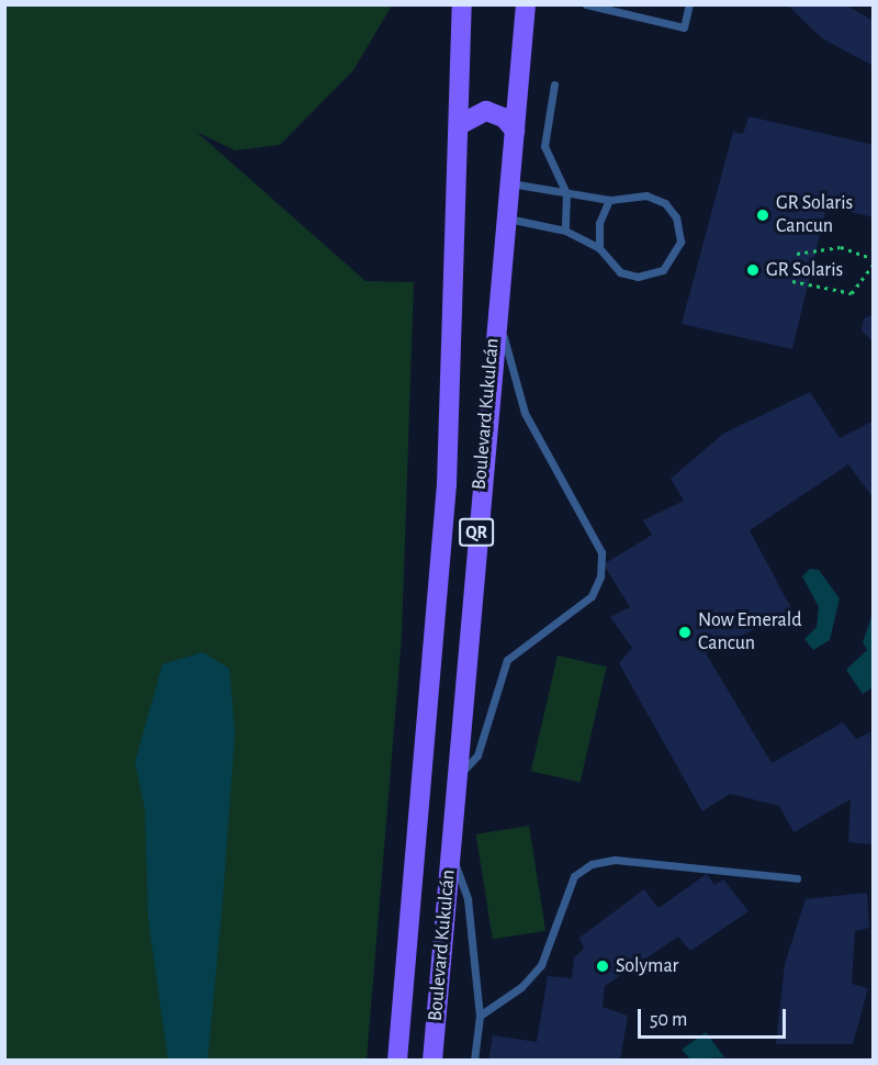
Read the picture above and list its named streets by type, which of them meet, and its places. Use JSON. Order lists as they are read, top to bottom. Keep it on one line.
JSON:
{"streets":{"main road":["Boulevard Kukulcán","QR"]},"places":["GR Solaris Cancun","GR Solaris","Now Emerald Cancun","Solymar"],"scale_bar":"50 m"}
